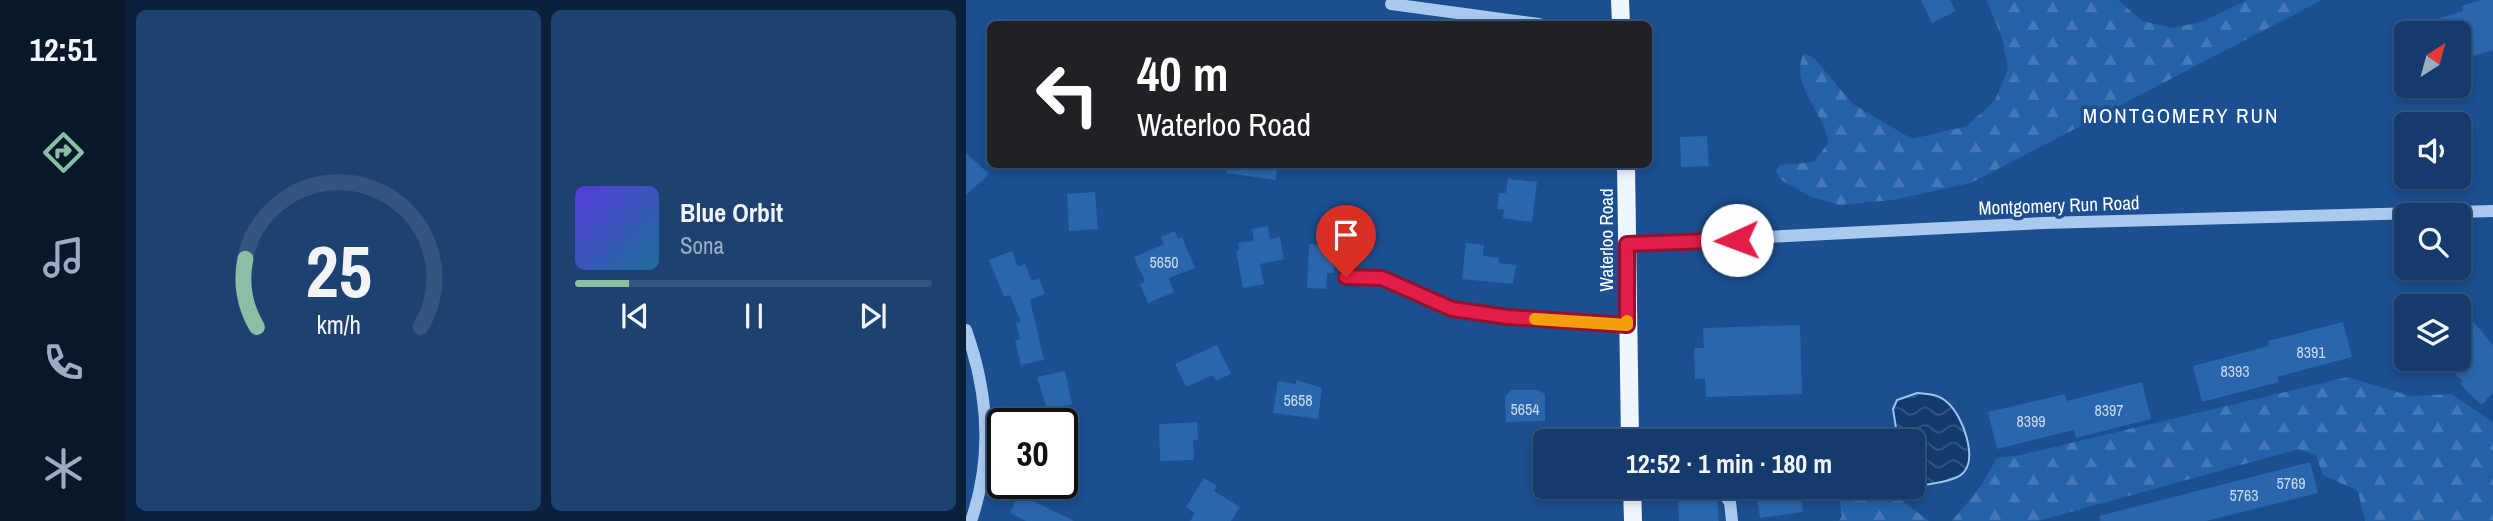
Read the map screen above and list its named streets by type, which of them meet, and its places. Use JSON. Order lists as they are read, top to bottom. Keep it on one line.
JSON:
{"streets":{"main road":["Waterloo Road"],"street":["Montgomery Run Road"]},"crossings":[["Montgomery Run Road","Waterloo Road"]],"districts":["MONTGOMERY RUN"],"house_numbers":["5650","8391","8393","5658","5654","8397","8399","5769","5763"],"north":"top right","page":{"tabs":"12:51","turn":["40 m","Waterloo Road"],"song":["Blue Orbit","Sona"],"limit":"30","trip":"12:52 · 1 min · 180 m","gauge":["25","km/h"]}}
